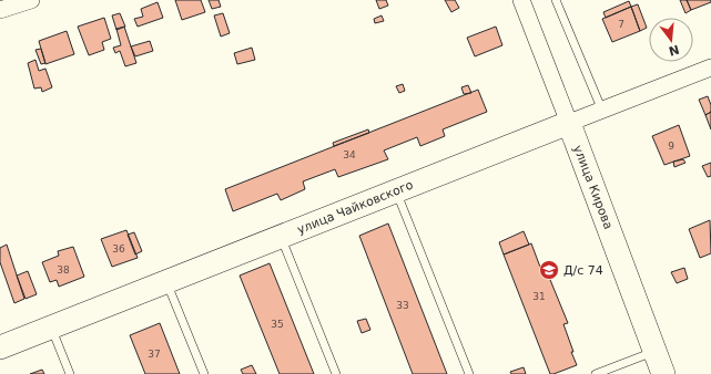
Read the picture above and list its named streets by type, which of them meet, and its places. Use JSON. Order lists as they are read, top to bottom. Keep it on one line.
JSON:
{"streets":{"main road":["улица Кирова","улица Чайковского"]},"crossings":[["улица Кирова","улица Чайковского"]],"places":{"school or university":["Д/с 74"]},"house_numbers":["7","9","34","36","38","31","33","35","37"],"north":"bottom"}
